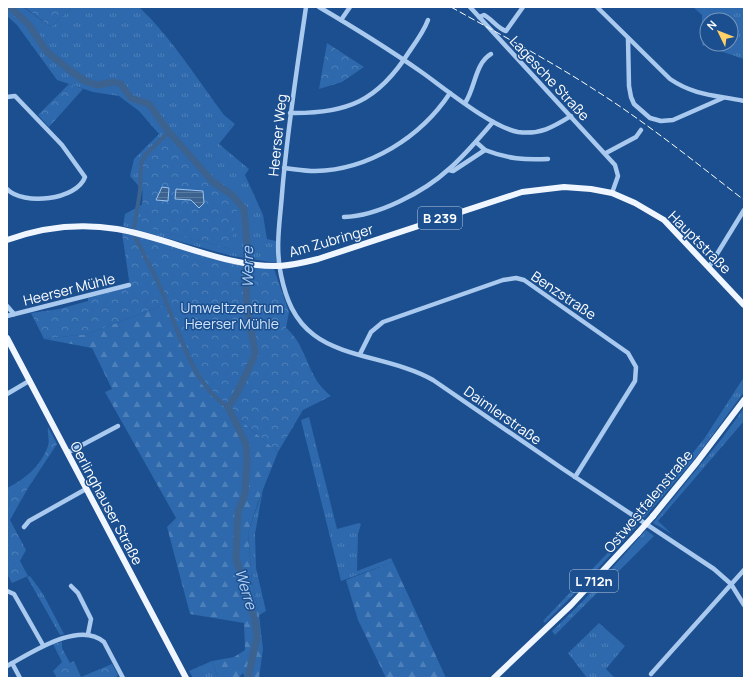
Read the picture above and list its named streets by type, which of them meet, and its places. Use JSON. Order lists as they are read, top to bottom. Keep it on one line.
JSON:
{"streets":{"main road":["B 239","Am Zubringer","Hauptstraße","Ostwestfalenstraße","Oerlinghauser Straße","L 712n"],"street":["Lagesche Straße","Heerser Weg","Heerser Mühle","Benzstraße","Daimlerstraße"]},"crossings":[["Lagesche Straße","Am Zubringer"],["Lagesche Straße","Hauptstraße"],["Heerser Weg","Am Zubringer"],["Heerser Weg","Daimlerstraße"],["Am Zubringer","Hauptstraße"],["Am Zubringer","Daimlerstraße"],["Benzstraße","Daimlerstraße"]],"water":["Werre"],"parks":["Umweltzentrum Heerser Mühle"],"north":"top left"}
